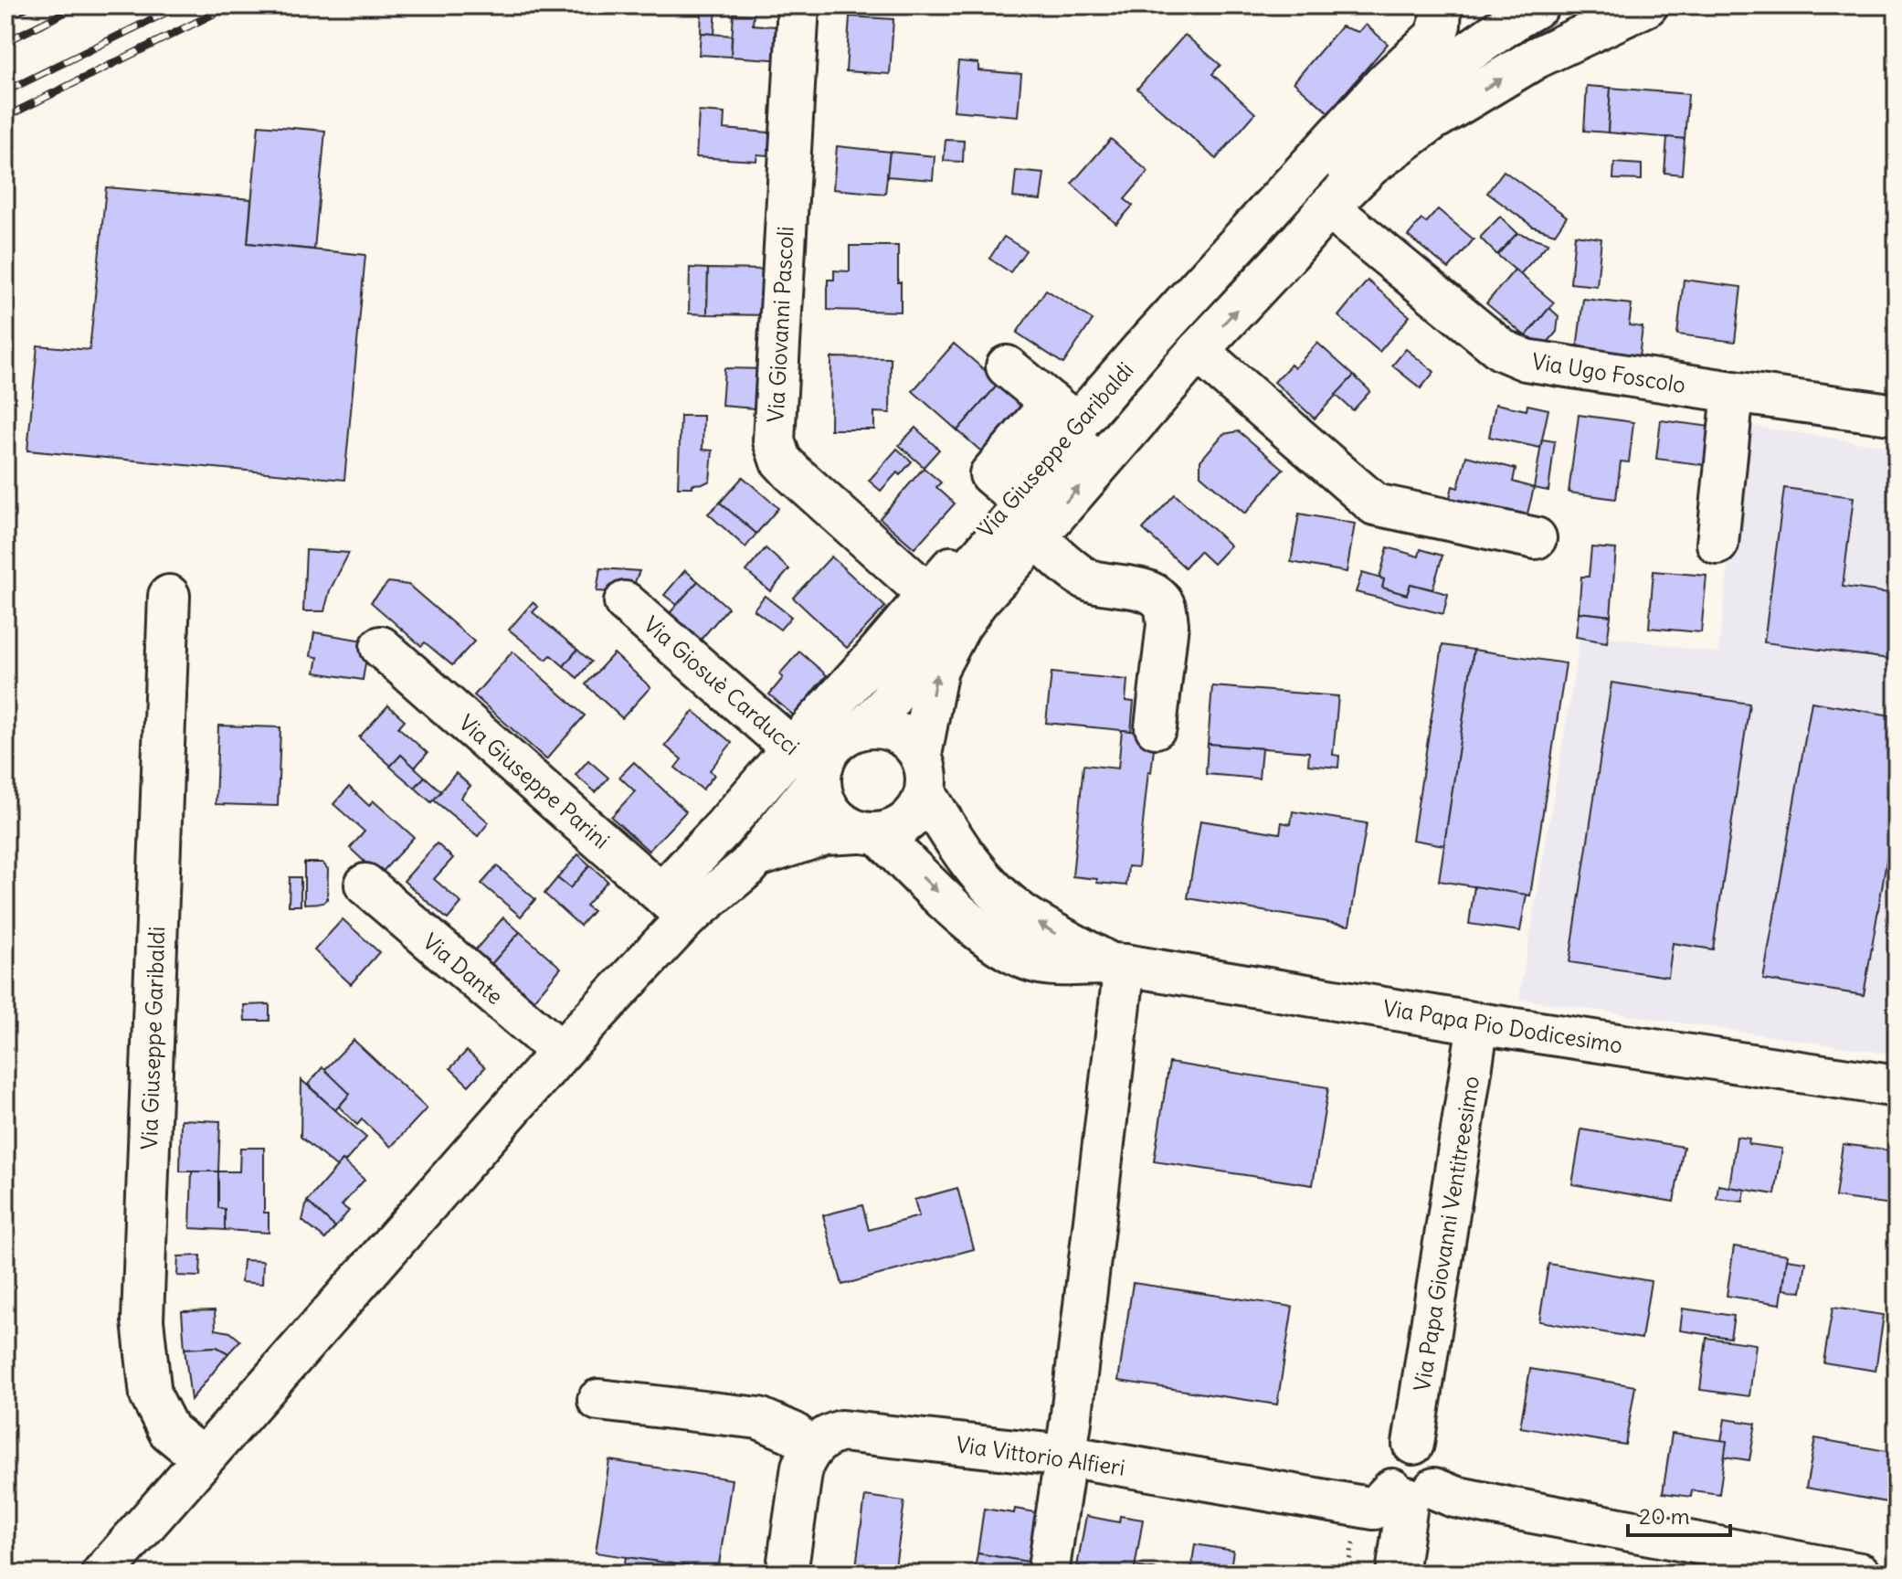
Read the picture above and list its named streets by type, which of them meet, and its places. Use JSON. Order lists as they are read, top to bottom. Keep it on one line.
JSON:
{"streets":{"street":["Via Giovanni Pascoli","Via Ugo Foscolo","Via Giuseppe Garibaldi","Via Giosuè Carducci","Via Giuseppe Parini","Via Dante","Via Papa Pio Dodicesimo","Via Papa Giovanni Ventitreesimo","Via Vittorio Alfieri"]},"crossings":[["Via Giovanni Pascoli","Via Giuseppe Garibaldi"],["Via Ugo Foscolo","Via Giuseppe Garibaldi"],["Via Giuseppe Garibaldi","Via Giosuè Carducci"],["Via Giuseppe Garibaldi","Via Giuseppe Parini"],["Via Giuseppe Garibaldi","Via Dante"],["Via Giuseppe Garibaldi","Via Papa Pio Dodicesimo"],["Via Giosuè Carducci","Via Papa Pio Dodicesimo"],["Via Papa Pio Dodicesimo","Via Papa Giovanni Ventitreesimo"],["Via Papa Giovanni Ventitreesimo","Via Vittorio Alfieri"]],"scale_bar":"20 m"}
